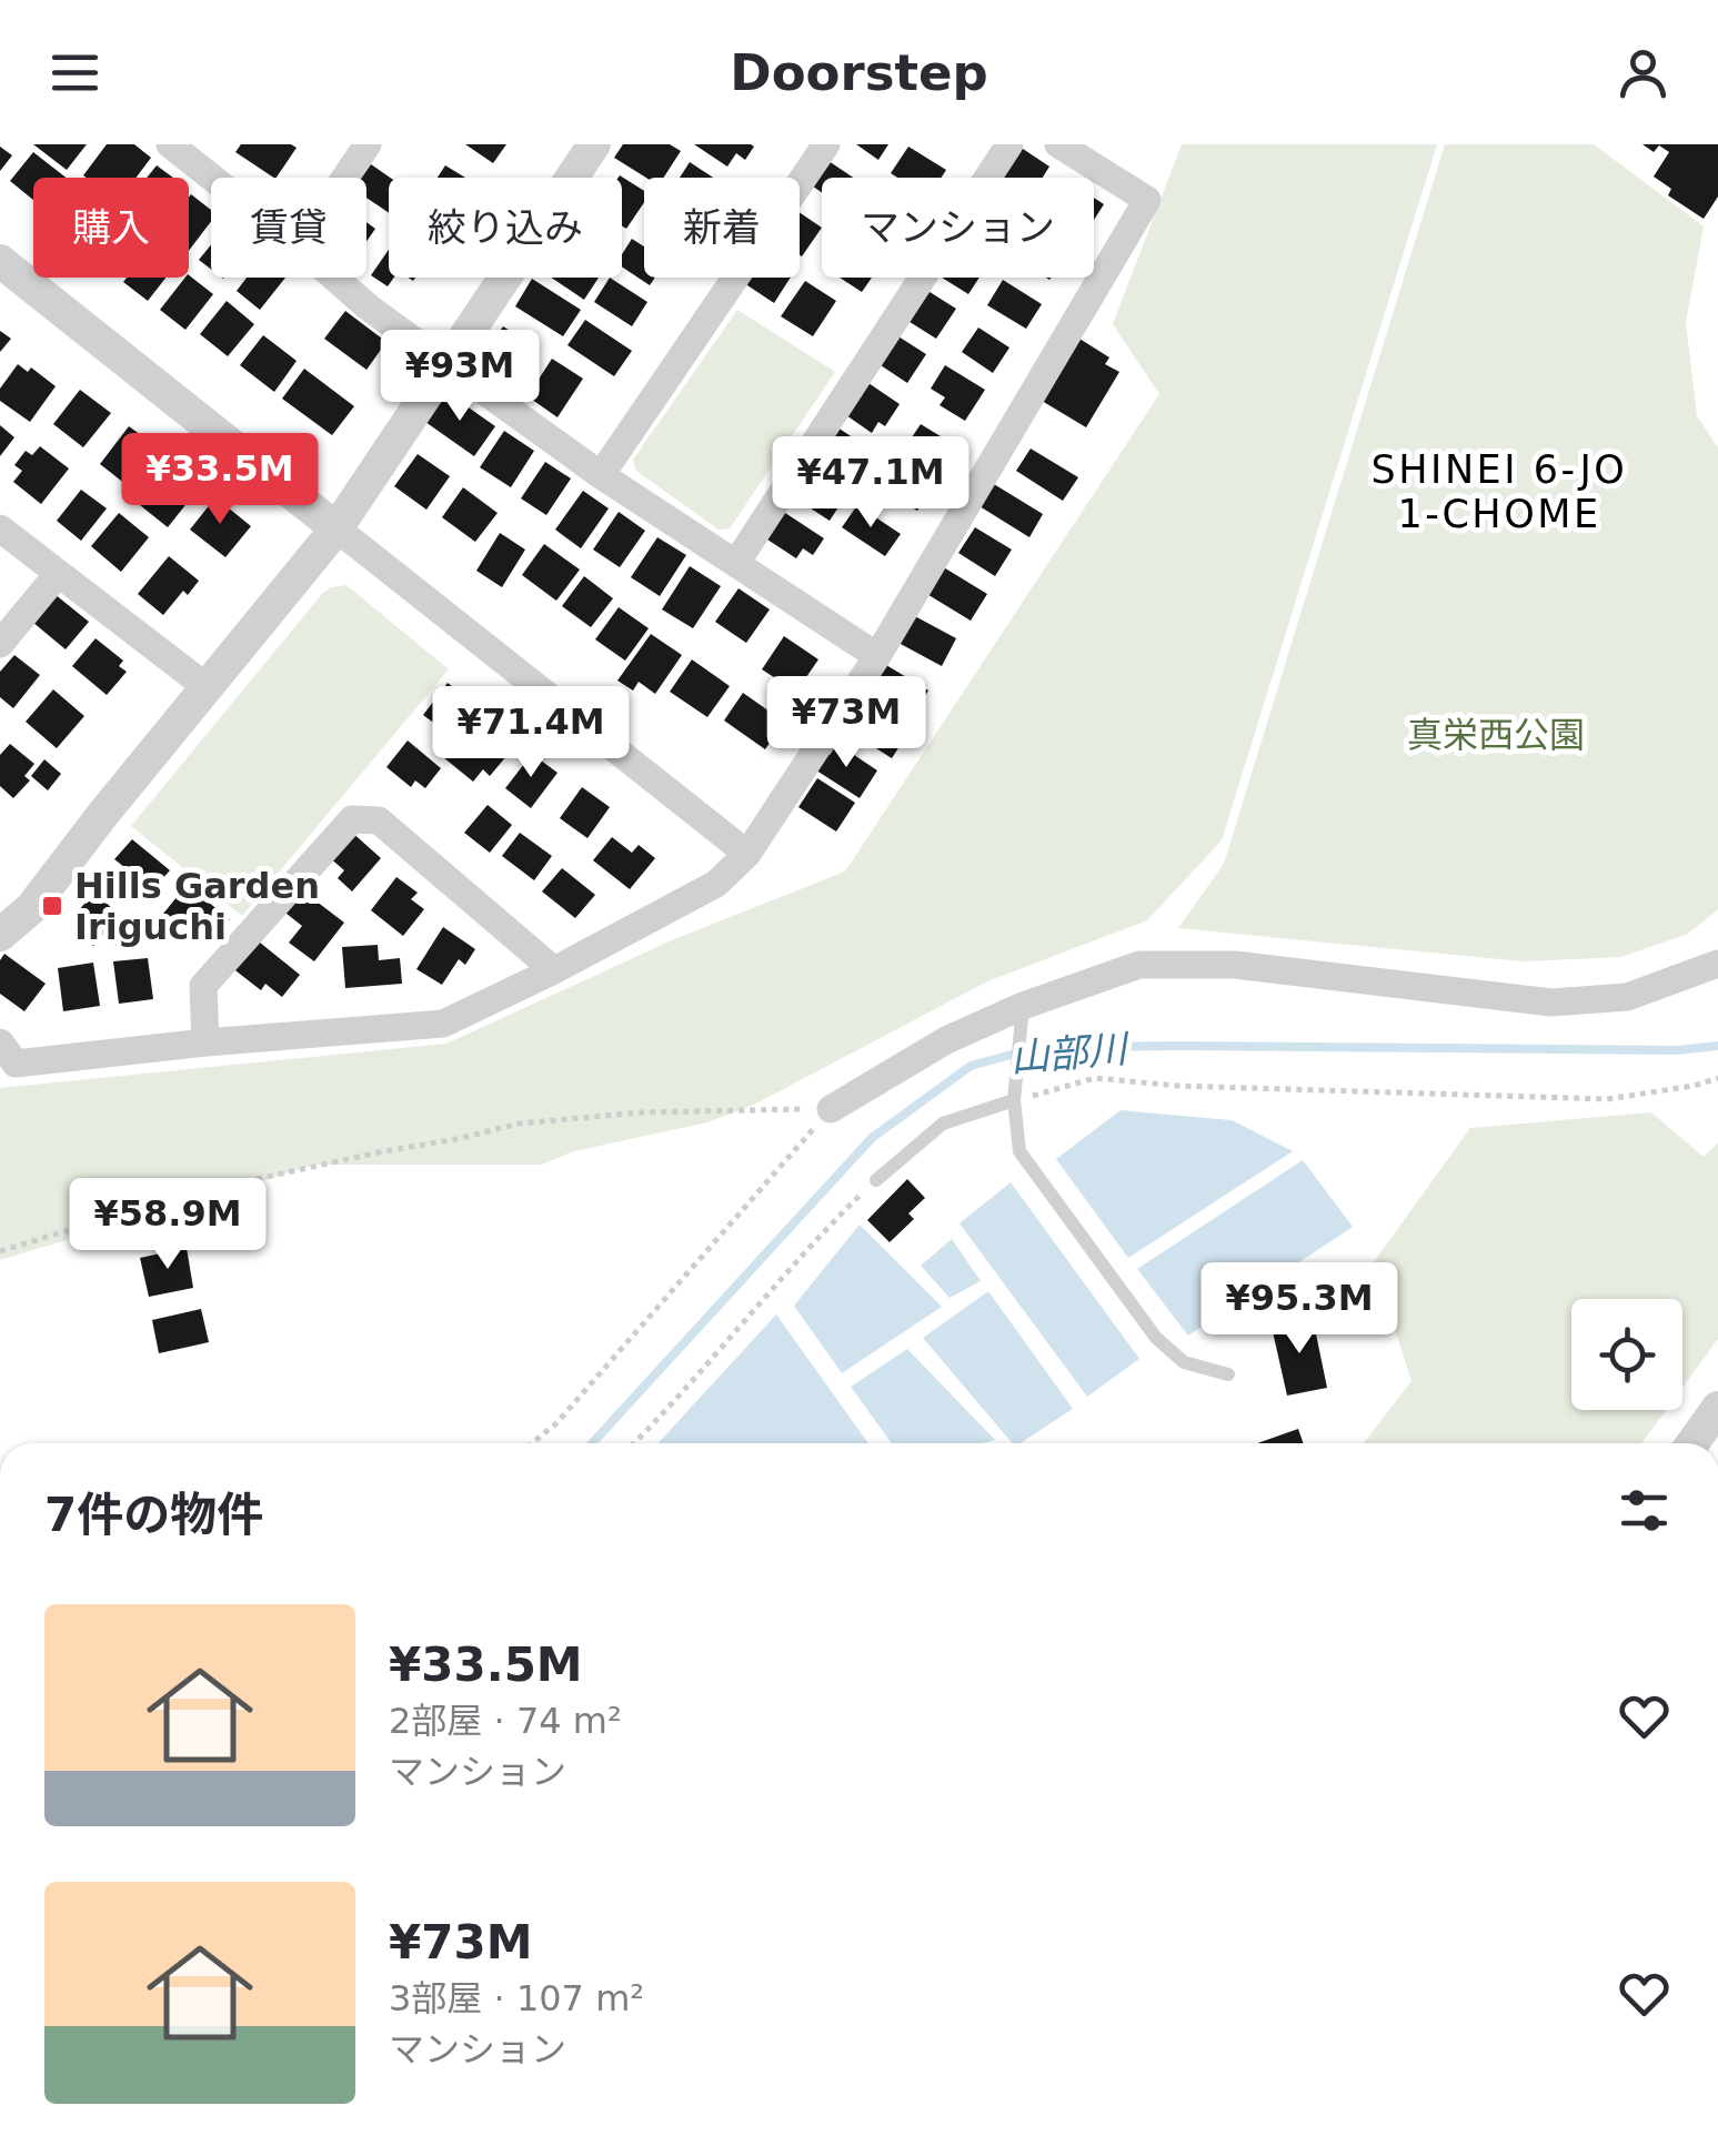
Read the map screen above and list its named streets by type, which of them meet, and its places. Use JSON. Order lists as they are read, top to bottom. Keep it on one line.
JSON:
{"districts":["SHINEI 6-JO 1-CHOME"],"water":["山部川"],"parks":["真栄西公園"],"places":{"transit":["Hills Garden Iriguchi"]},"page":{"header":"Doorstep","chip":["購入","賃貸","絞り込み","新着","マンション"],"price":["¥93M","¥33.5M","¥47.1M","¥73M","¥71.4M","¥58.9M","¥95.3M"],"heading":"7件の物件","list":[{"name":"¥33.5M","note":"2部屋 · 74 m² · マンション"},{"name":"¥73M","note":"3部屋 · 107 m² · マンション"}]}}
